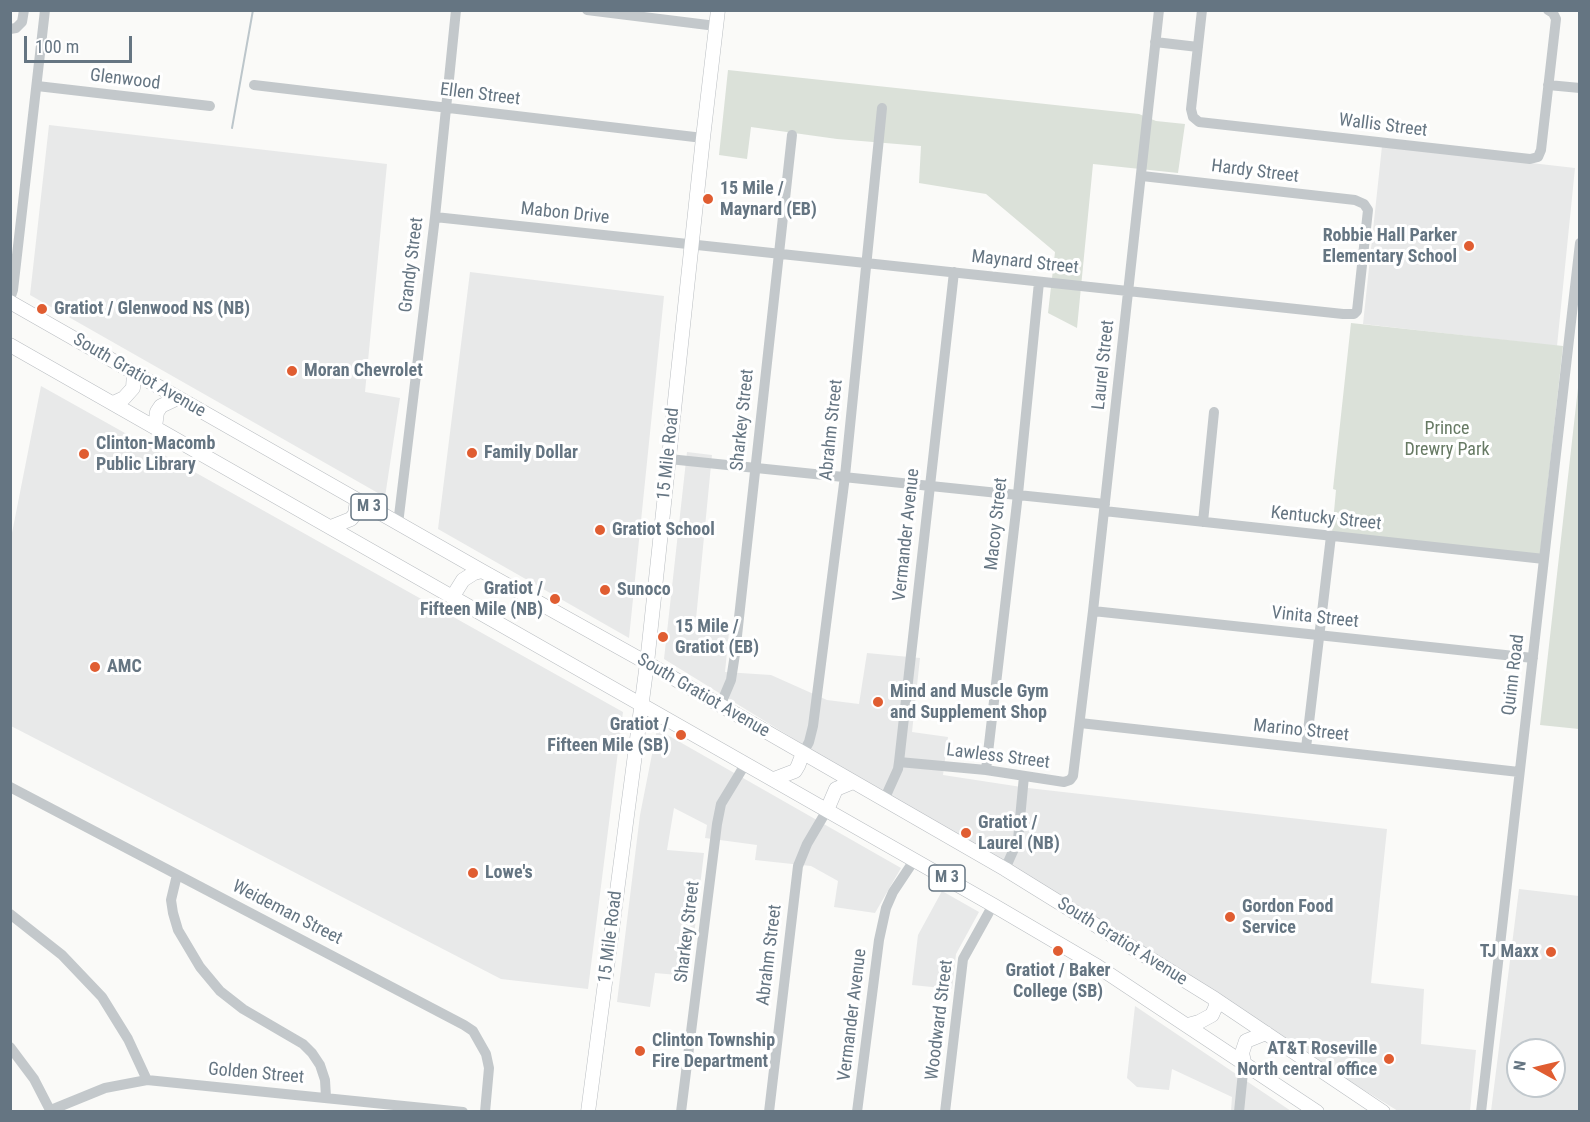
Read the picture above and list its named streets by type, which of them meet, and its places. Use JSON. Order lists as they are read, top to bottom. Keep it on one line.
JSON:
{"streets":{"main road":["South Gratiot Avenue","15 Mile Road","M 3"],"street":["Glenwood","Ellen Street","Wallis Street","Hardy Street","Mabon Drive","Maynard Street","Grandy Street","Laurel Street","Sharkey Street","Abrahm Street","Kentucky Street","Macoy Street","Vermander Avenue","Vinita Street","Quinn Road","Marino Street","Lawless Street","Weideman Street","Woodward Street","Golden Street"]},"crossings":[["Ellen Street","Grandy Street"],["Ellen Street","15 Mile Road"],["Hardy Street","Maynard Street"],["Hardy Street","Laurel Street"],["Mabon Drive","Maynard Street"],["Mabon Drive","Grandy Street"],["Mabon Drive","15 Mile Road"],["Maynard Street","Laurel Street"],["Maynard Street","Sharkey Street"],["Maynard Street","Abrahm Street"],["Maynard Street","15 Mile Road"],["Maynard Street","Macoy Street"],["Maynard Street","Vermander Avenue"],["Grandy Street","South Gratiot Avenue"],["Laurel Street","Kentucky Street"],["Laurel Street","Vinita Street"],["Laurel Street","Marino Street"],["Laurel Street","Lawless Street"],["South Gratiot Avenue","Sharkey Street"],["South Gratiot Avenue","Abrahm Street"],["South Gratiot Avenue","15 Mile Road"],["South Gratiot Avenue","Vermander Avenue"],["South Gratiot Avenue","Woodward Street"],["Sharkey Street","Kentucky Street"],["Abrahm Street","Kentucky Street"],["15 Mile Road","Kentucky Street"],["Kentucky Street","Macoy Street"],["Kentucky Street","Vermander Avenue"],["Kentucky Street","Quinn Road"],["Macoy Street","Lawless Street"],["Vermander Avenue","Lawless Street"],["Vinita Street","Quinn Road"],["Quinn Road","Marino Street"],["Marino Street","Lawless Street"]],"parks":["Prince Drewry Park"],"places":["15 Mile / Maynard (EB)","Robbie Hall Parker Elementary School","Gratiot / Glenwood NS (NB)","Moran Chevrolet","Family Dollar","Clinton-Macomb Public Library","Gratiot School","Sunoco","Gratiot / Fifteen Mile (NB)","15 Mile / Gratiot (EB)","AMC","Mind and Muscle Gym and Supplement Shop","Gratiot / Fifteen Mile (SB)","Gratiot / Laurel (NB)","Lowe's","Gordon Food Service","Gratiot / Baker College (SB)","TJ Maxx","Clinton Township Fire Department","AT&T Roseville North central office"],"scale_bar":"100 m","north":"left"}
